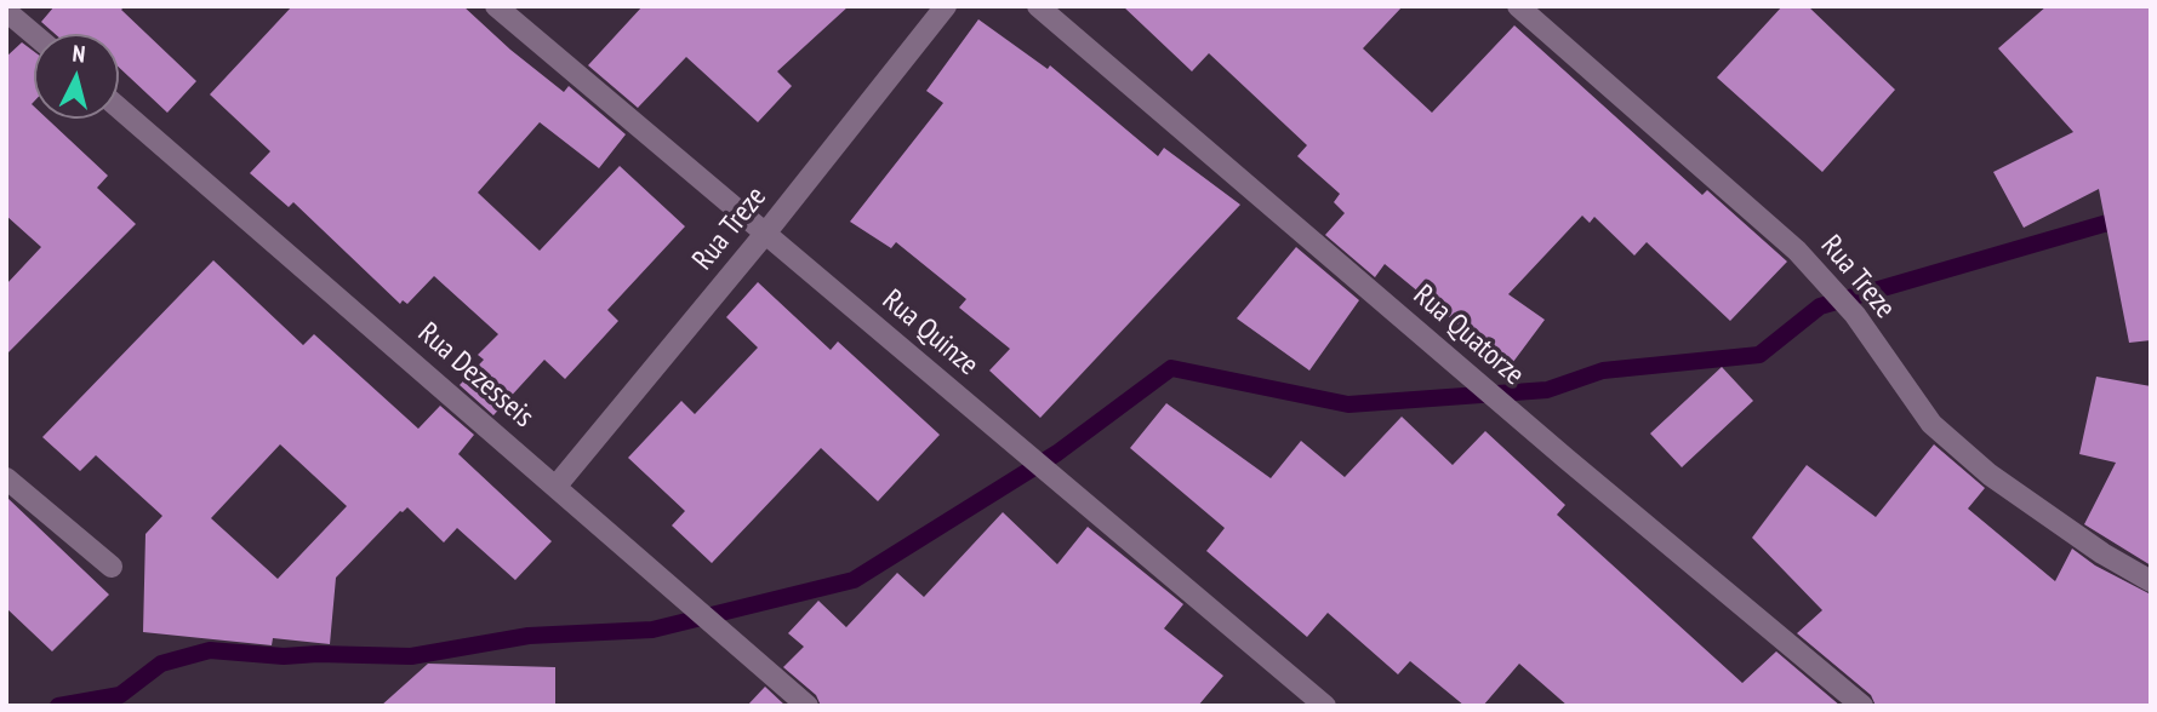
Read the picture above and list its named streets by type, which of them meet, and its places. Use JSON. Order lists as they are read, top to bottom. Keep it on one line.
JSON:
{"streets":{"street":["Rua Treze","Rua Quinze","Rua Quatorze","Rua Dezesseis"]},"crossings":[["Rua Treze","Rua Quinze"],["Rua Treze","Rua Dezesseis"]],"north":"top"}
